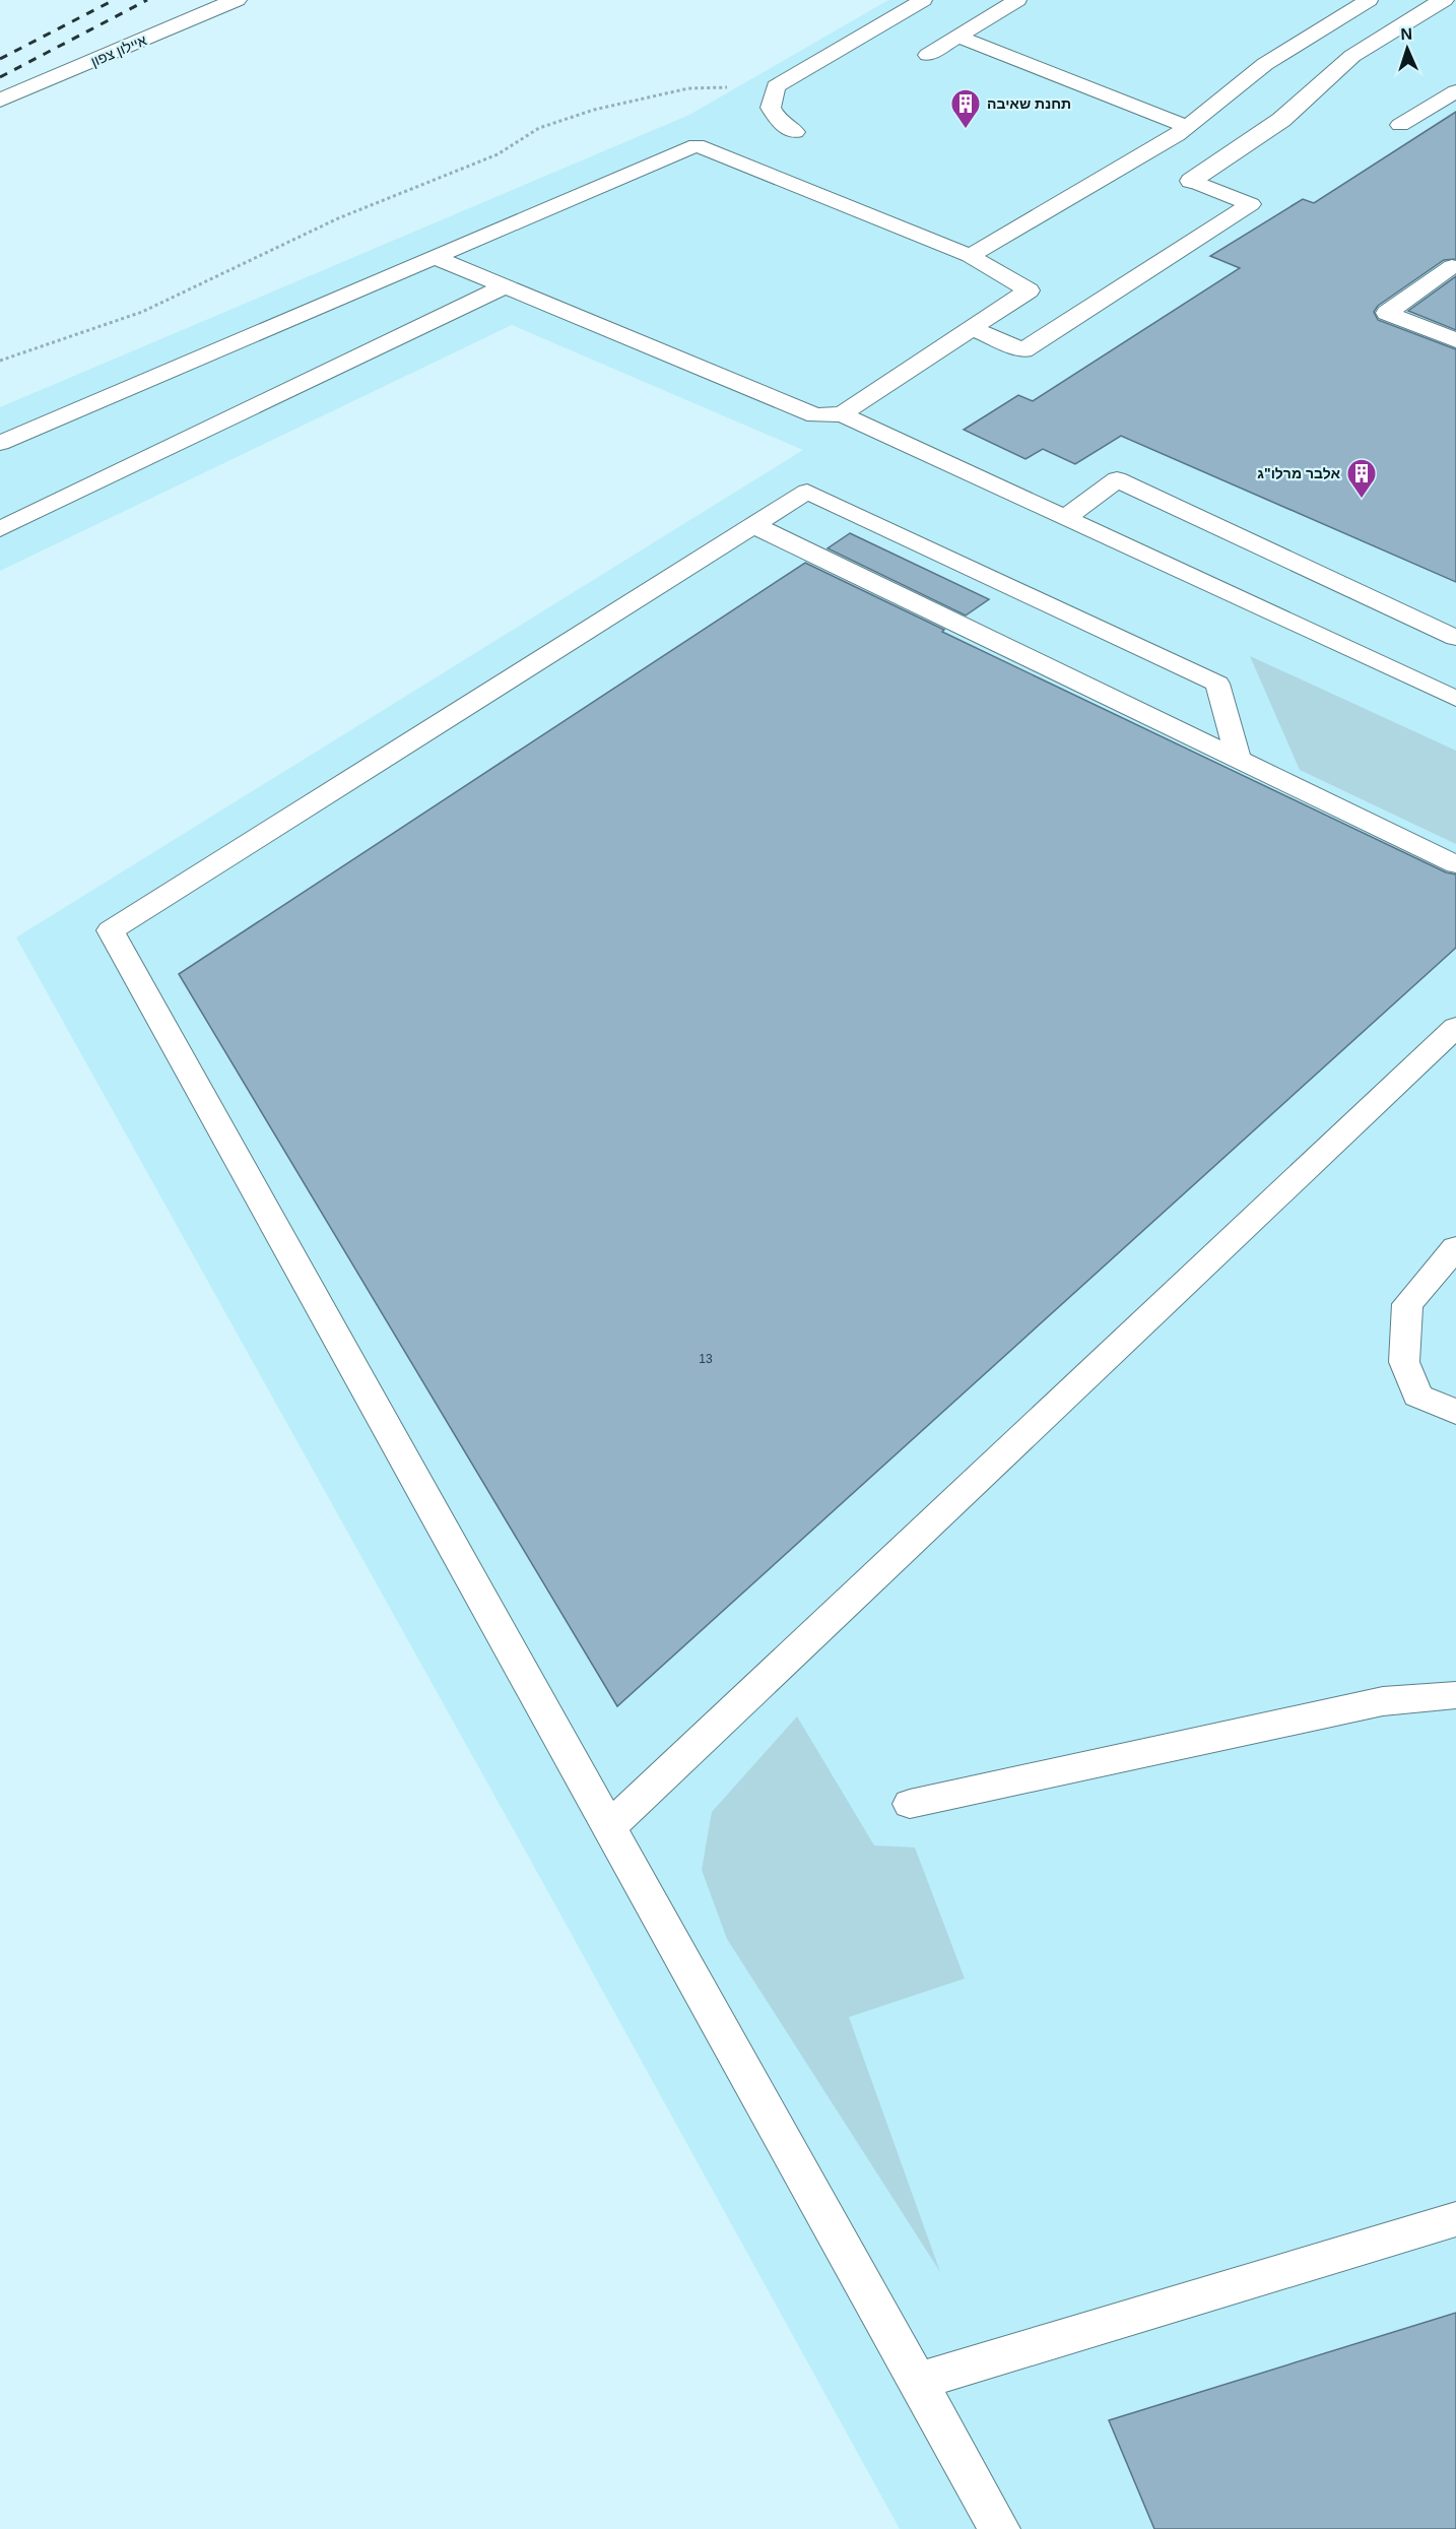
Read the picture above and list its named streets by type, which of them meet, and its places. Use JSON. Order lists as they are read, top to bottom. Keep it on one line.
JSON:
{"streets":{"main road":["איילון צפון"]},"places":{"building":["תחנת שאיבה","אלבר מרלו\"ג"]},"house_numbers":["13"],"north":"top"}
